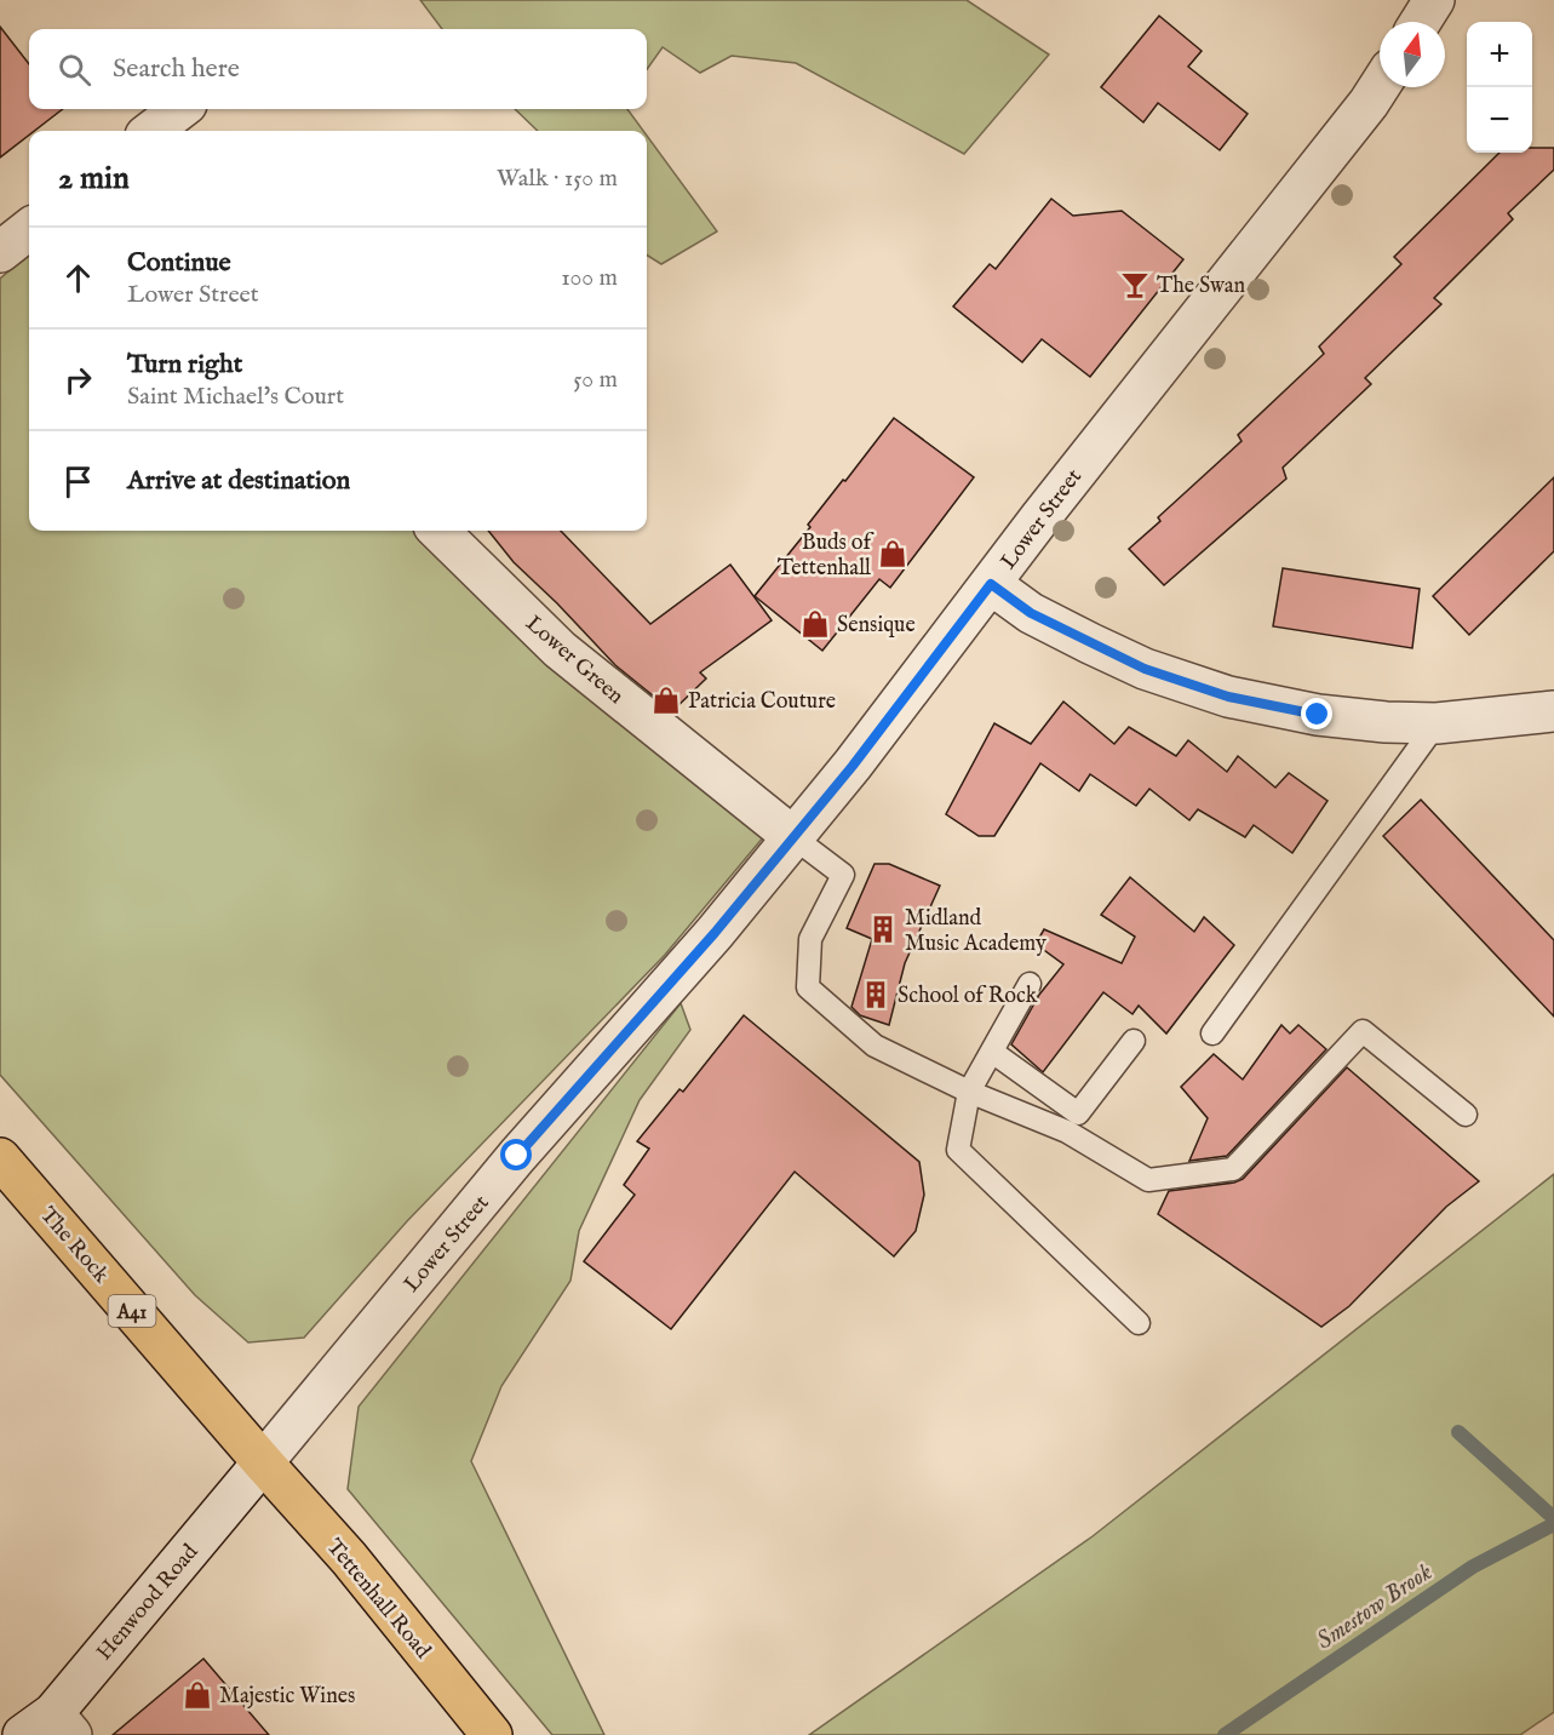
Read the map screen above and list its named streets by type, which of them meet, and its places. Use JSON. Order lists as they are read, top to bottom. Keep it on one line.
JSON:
{"streets":{"highway":["The Rock","A41","Tettenhall Road"],"street":["Lower Street","Lower Green","Henwood Road"]},"crossings":[["Lower Street","Lower Green"],["Lower Street","The Rock"],["Lower Street","Tettenhall Road"],["Lower Street","Henwood Road"],["The Rock","Tettenhall Road"],["The Rock","Henwood Road"],["Tettenhall Road","Henwood Road"]],"water":["Smestow Brook"],"places":{"bar":["The Swan"],"shop":["Buds of Tettenhall","Sensique","Patricia Couture","Majestic Wines"],"building":["Midland Music Academy","School of Rock"]},"north":"top","page":{"map_buttons":["+","−"],"search":"Search here","heading":["2 min","Walk · 150 m"],"list":[["Continue","Lower Street","100 m"],["Turn right","Saint Michael's Court","50 m"],"Arrive at destination"]}}
